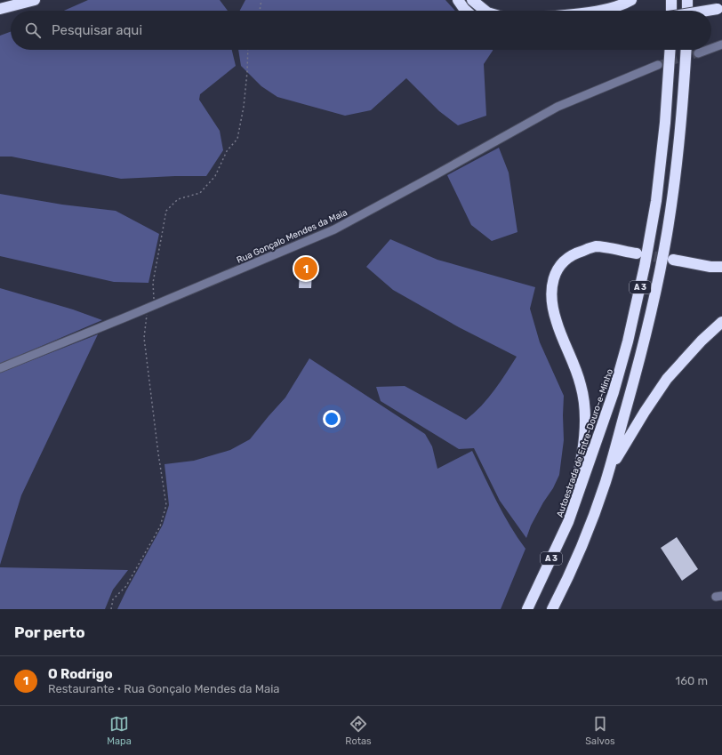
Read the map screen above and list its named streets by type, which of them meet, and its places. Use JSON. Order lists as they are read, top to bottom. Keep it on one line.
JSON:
{"streets":{"highway":["A 3","Autoestrada de Entre-Douro-e-Minho"],"street":["Rua Gonçalo Mendes da Maia"]},"page":{"search":"Pesquisar aqui","pins":"1","heading":"Por perto","list":[{"mark":"1","name":"O Rodrigo","note":"Restaurante · Rua Gonçalo Mendes da Maia","value":"160 m"}],"nav":["Mapa","Rotas","Salvos"]}}
